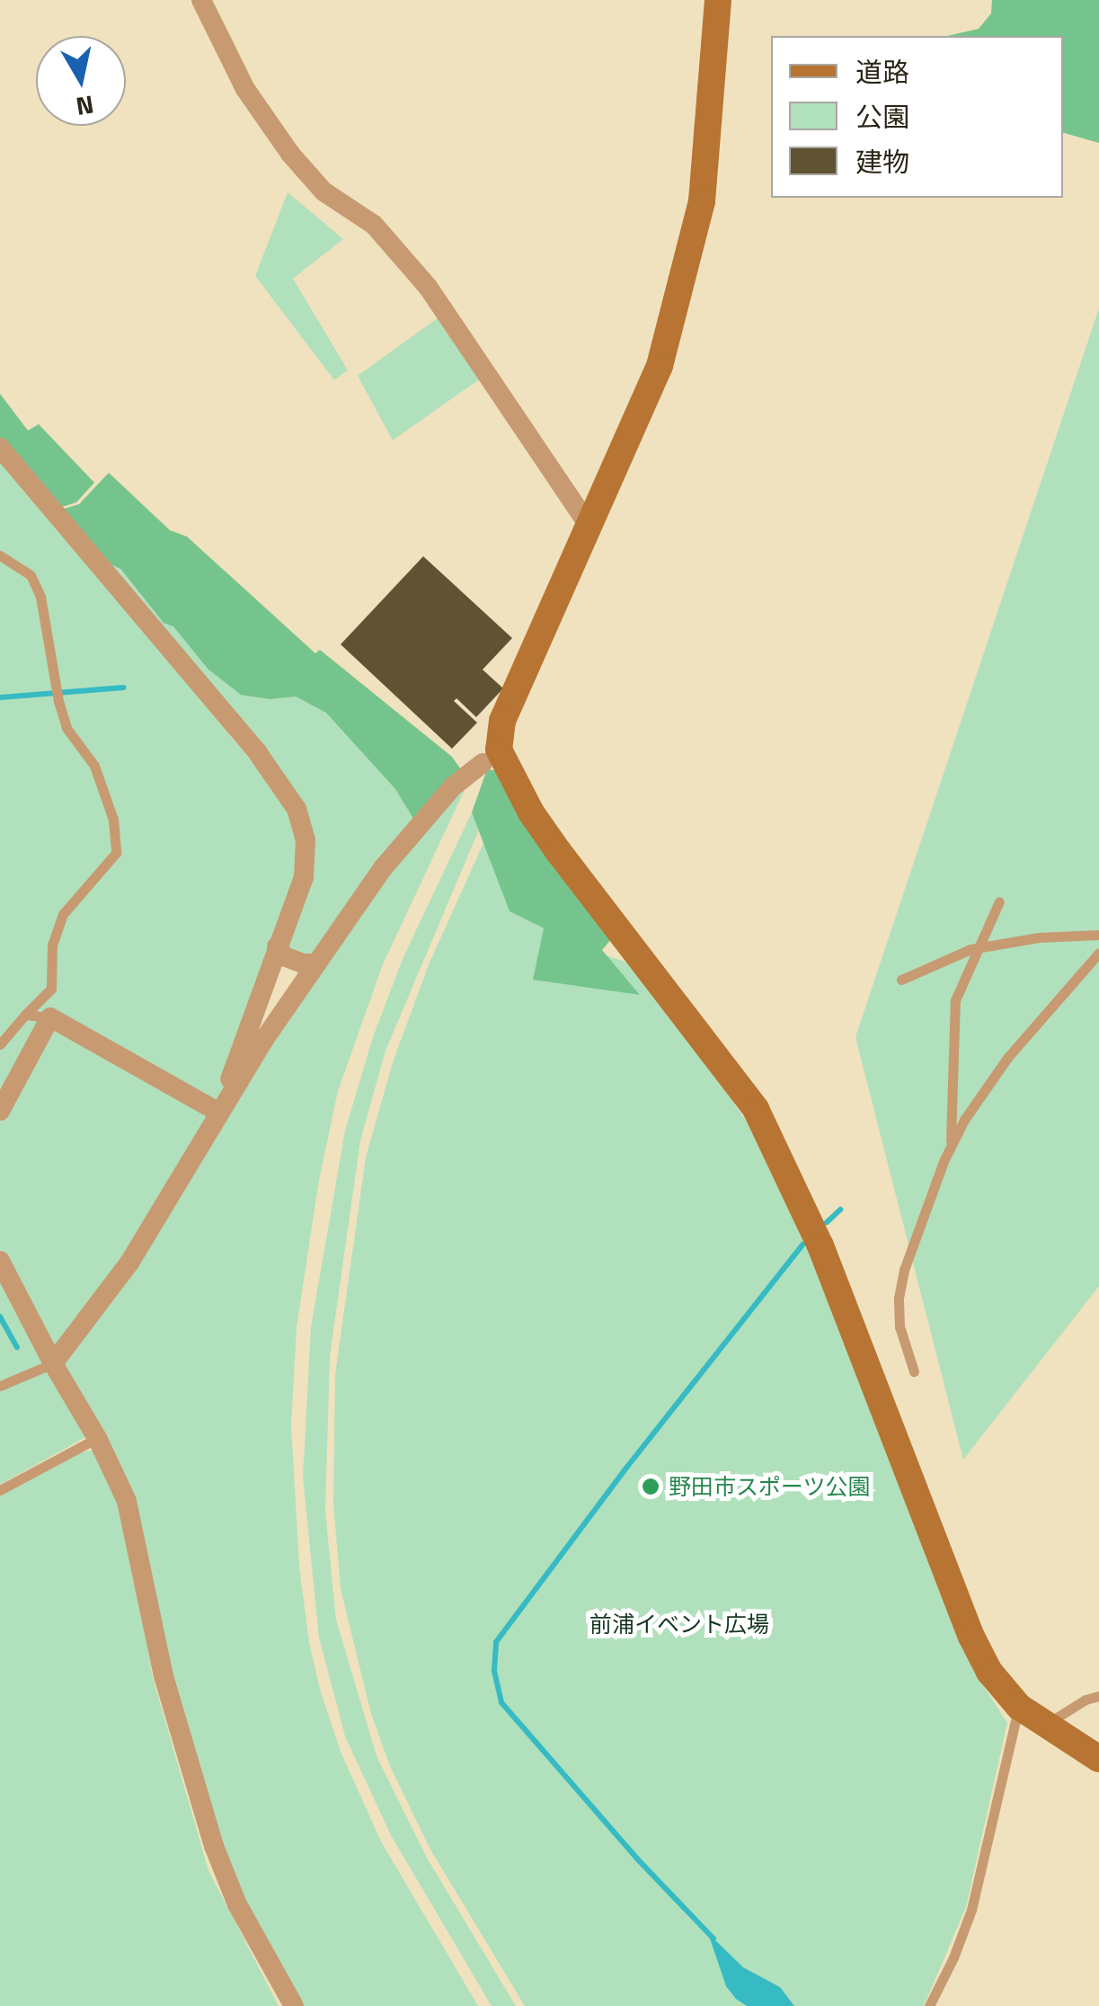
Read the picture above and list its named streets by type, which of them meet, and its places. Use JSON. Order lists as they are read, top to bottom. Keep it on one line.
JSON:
{"parks":["前浦イベント広場"],"places":["野田市スポーツ公園"],"legend":["道路","公園","建物"],"north":"bottom"}
